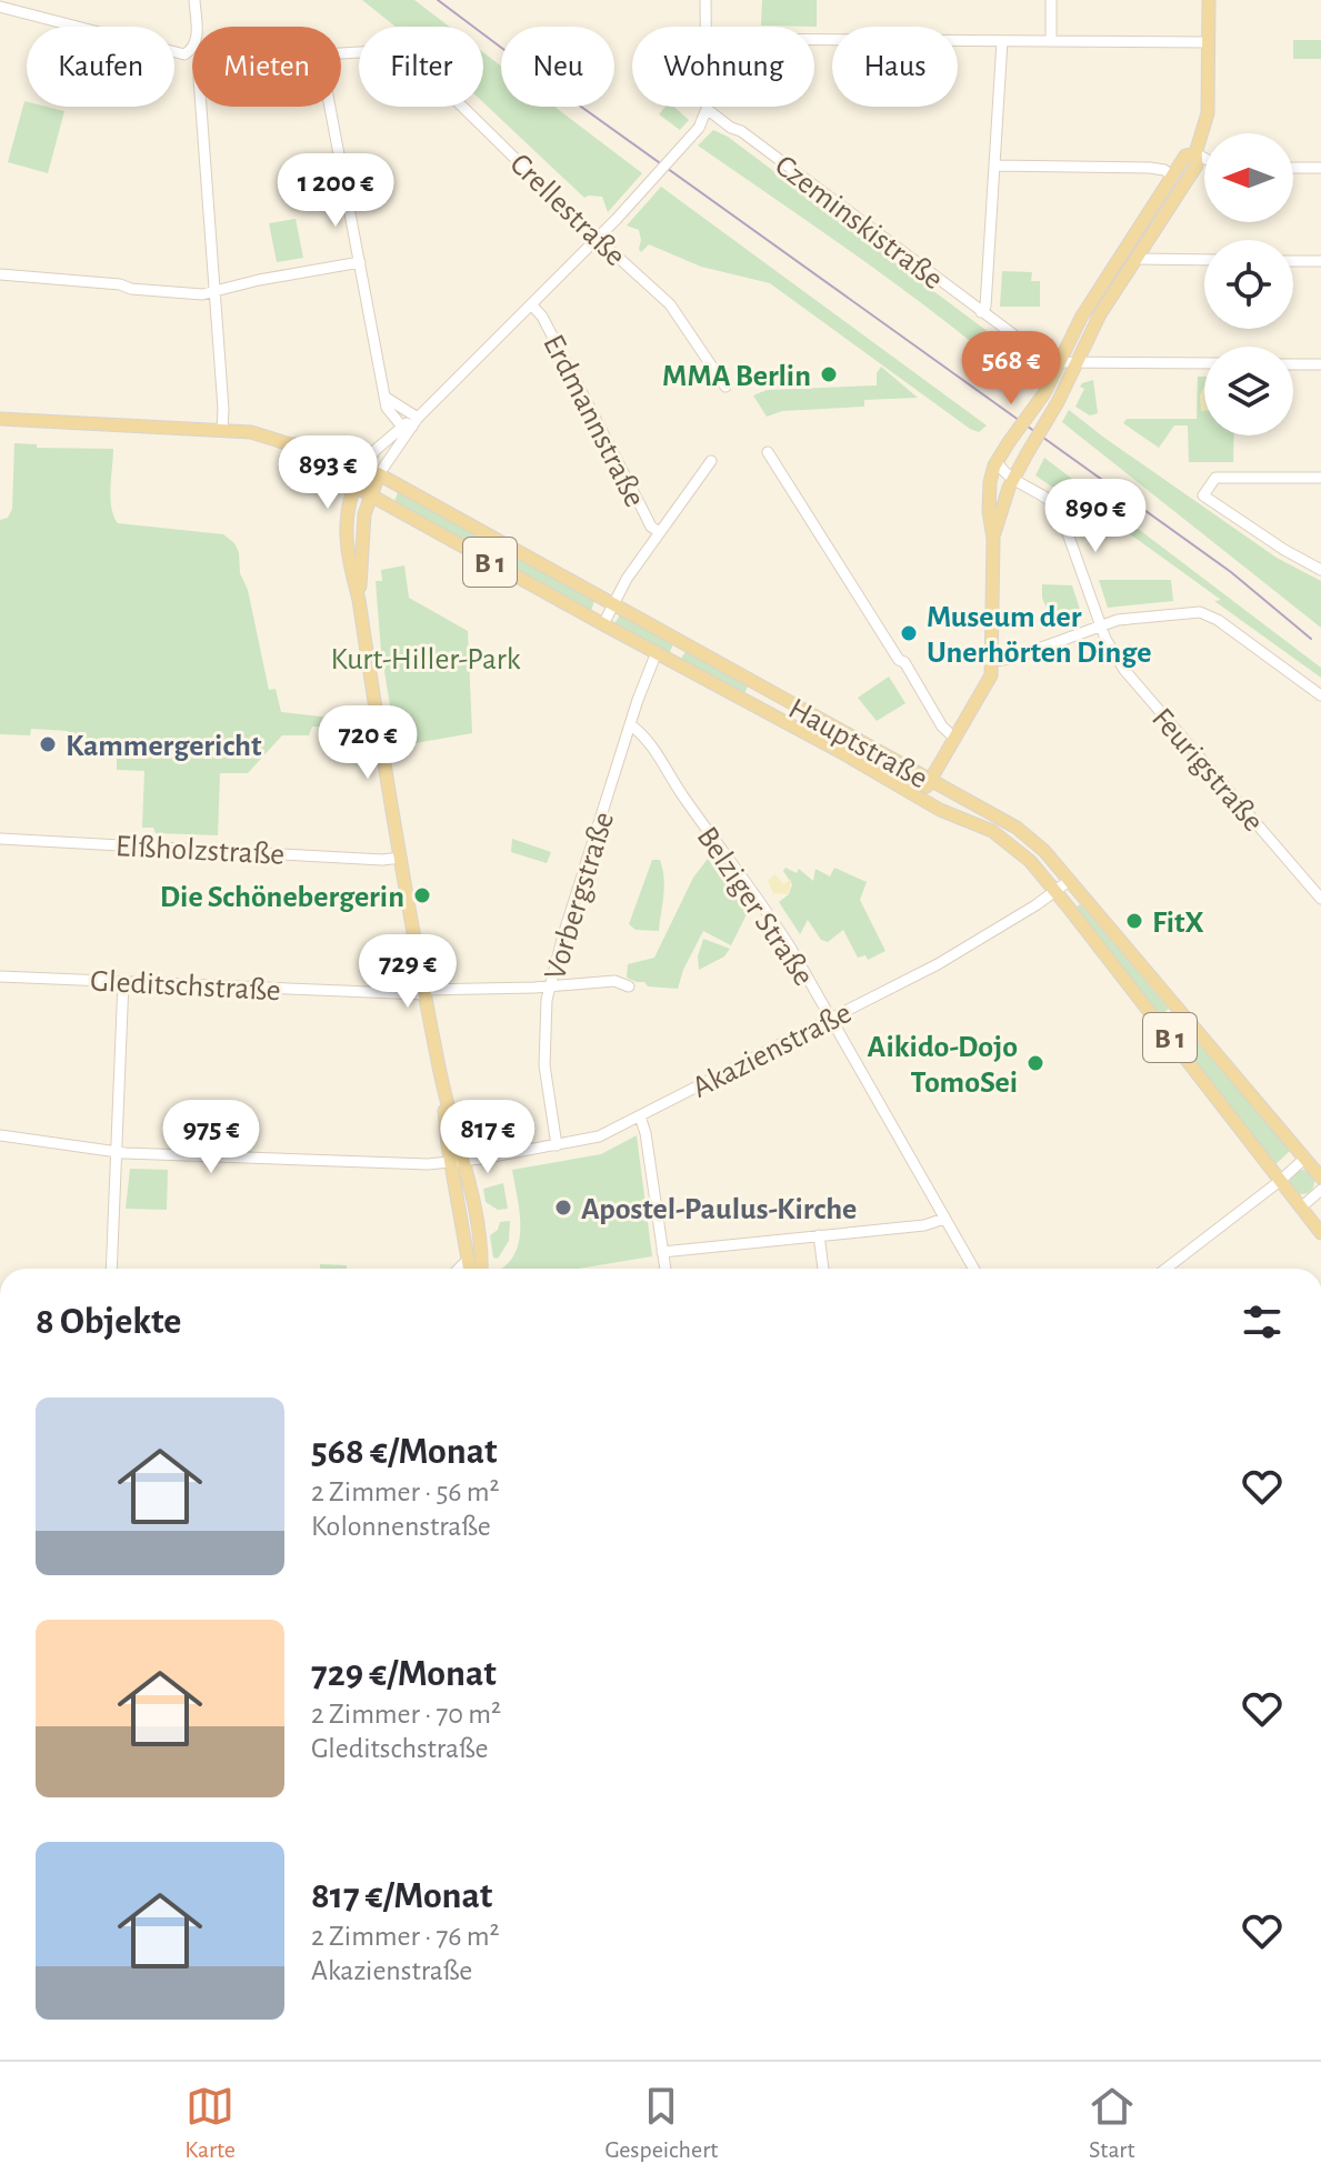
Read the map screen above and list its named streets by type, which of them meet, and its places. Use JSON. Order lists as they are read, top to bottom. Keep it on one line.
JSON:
{"streets":{"main road":["B 1","Hauptstraße"],"street":["Crellestraße","Czeminskistraße","Erdmannstraße","Feurigstraße","Elßholzstraße","Vorbergstraße","Belziger Straße","Gleditschstraße","Akazienstraße"]},"crossings":[["B 1","Hauptstraße"],["Hauptstraße","Vorbergstraße"],["Hauptstraße","Akazienstraße"],["Vorbergstraße","Belziger Straße"],["Vorbergstraße","Gleditschstraße"],["Vorbergstraße","Akazienstraße"],["Belziger Straße","Akazienstraße"]],"parks":["Kurt-Hiller-Park"],"places":["MMA Berlin","Museum der Unerhörten Dinge","Kammergericht","Die Schönebergerin","FitX","Aikido-Dojo TomoSei","Apostel-Paulus-Kirche"],"north":"left","page":{"chip":["Kaufen","Mieten","Filter","Neu","Wohnung","Haus"],"price":["1 200 €","568 €","893 €","890 €","720 €","729 €","975 €","817 €"],"heading":"8 Objekte","list":[{"name":"568 €/Monat","note":"2 Zimmer · 56 m² · Kolonnenstraße"},{"name":"729 €/Monat","note":"2 Zimmer · 70 m² · Gleditschstraße"},{"name":"817 €/Monat","note":"2 Zimmer · 76 m² · Akazienstraße"}],"tabs":["Karte","Gespeichert","Start"]}}
